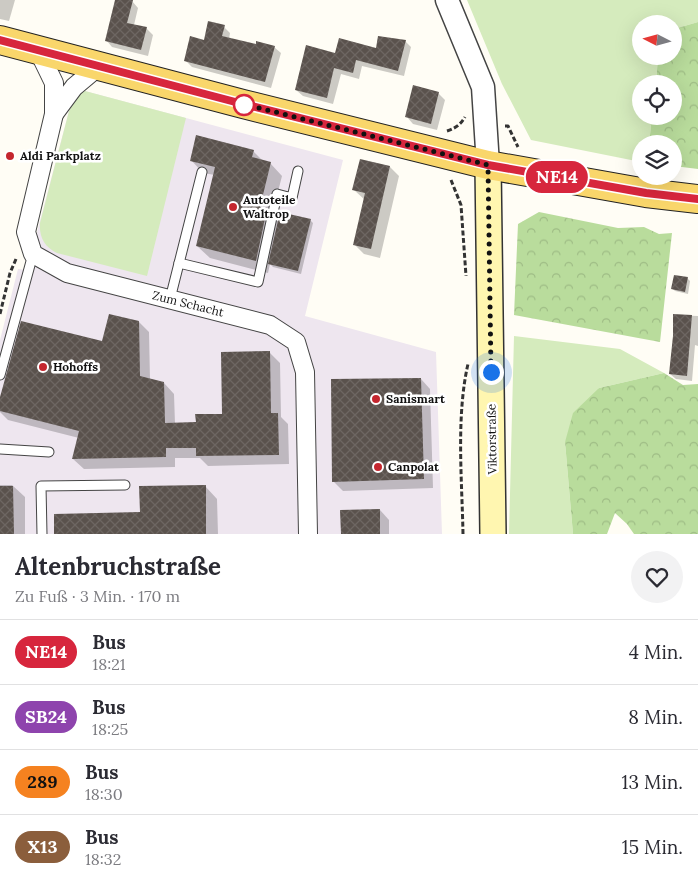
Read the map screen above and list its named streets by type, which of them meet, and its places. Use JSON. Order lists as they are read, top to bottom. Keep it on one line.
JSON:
{"streets":{"main road":["Viktorstraße"],"street":["Zum Schacht"]},"places":["Aldi Parkplatz","Autoteile Waltrop","Hohoffs","Sanismart","Canpolat"],"lines":["bus line NE14"],"north":"left","page":{"on_map":"NE14","heading":["Altenbruchstraße","Zu Fuß · 3 Min. · 170 m"],"list":[{"mark":"NE14","name":"Bus","note":"18:21","value":"4 Min."},{"mark":"SB24","name":"Bus","note":"18:25","value":"8 Min."},{"mark":"289","name":"Bus","note":"18:30","value":"13 Min."},{"mark":"X13","name":"Bus","note":"18:32","value":"15 Min."}]}}
